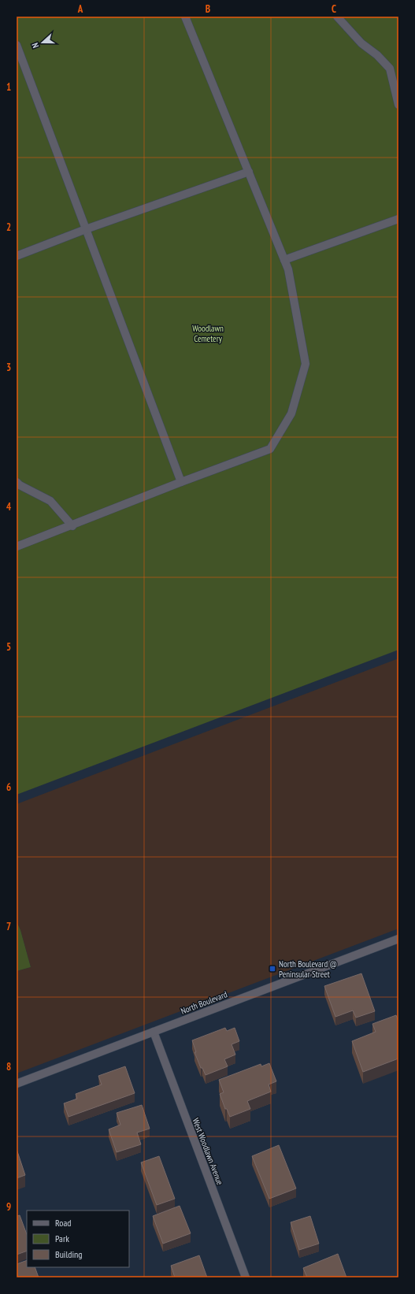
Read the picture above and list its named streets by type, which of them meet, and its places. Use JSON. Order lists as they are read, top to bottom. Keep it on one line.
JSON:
{"streets":{"street":["North Boulevard","West Woodlawn Avenue"]},"crossings":[["North Boulevard","West Woodlawn Avenue"]],"parks":["Woodlawn Cemetery"],"places":{"transit":["North Boulevard @ Peninsular Street"]},"legend":["Road","Park","Building"],"north":"left","grid":{"columns":["A","B","C"],"rows":["1","2","3","4","5","6","7","8","9"]}}
